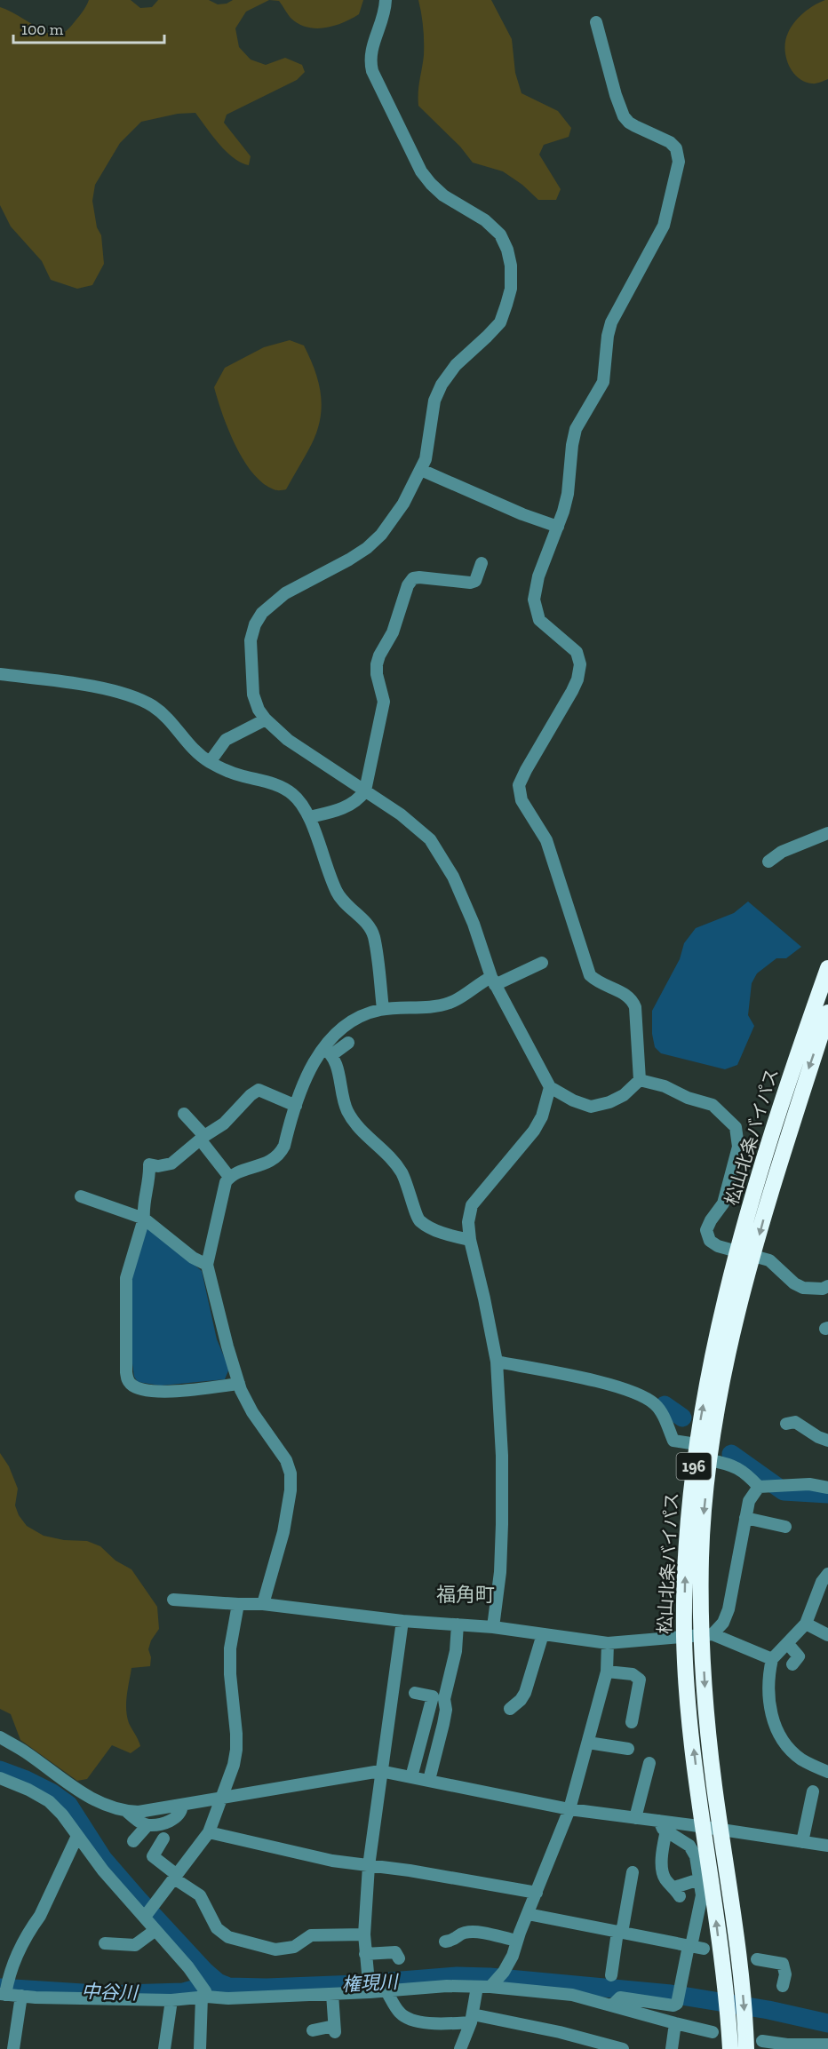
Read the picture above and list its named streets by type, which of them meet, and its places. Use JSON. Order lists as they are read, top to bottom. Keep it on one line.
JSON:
{"streets":{"highway":["松山北条バイパス","196"]},"districts":["福角町"],"water":["権現川","中谷川"],"scale_bar":"100 m"}
